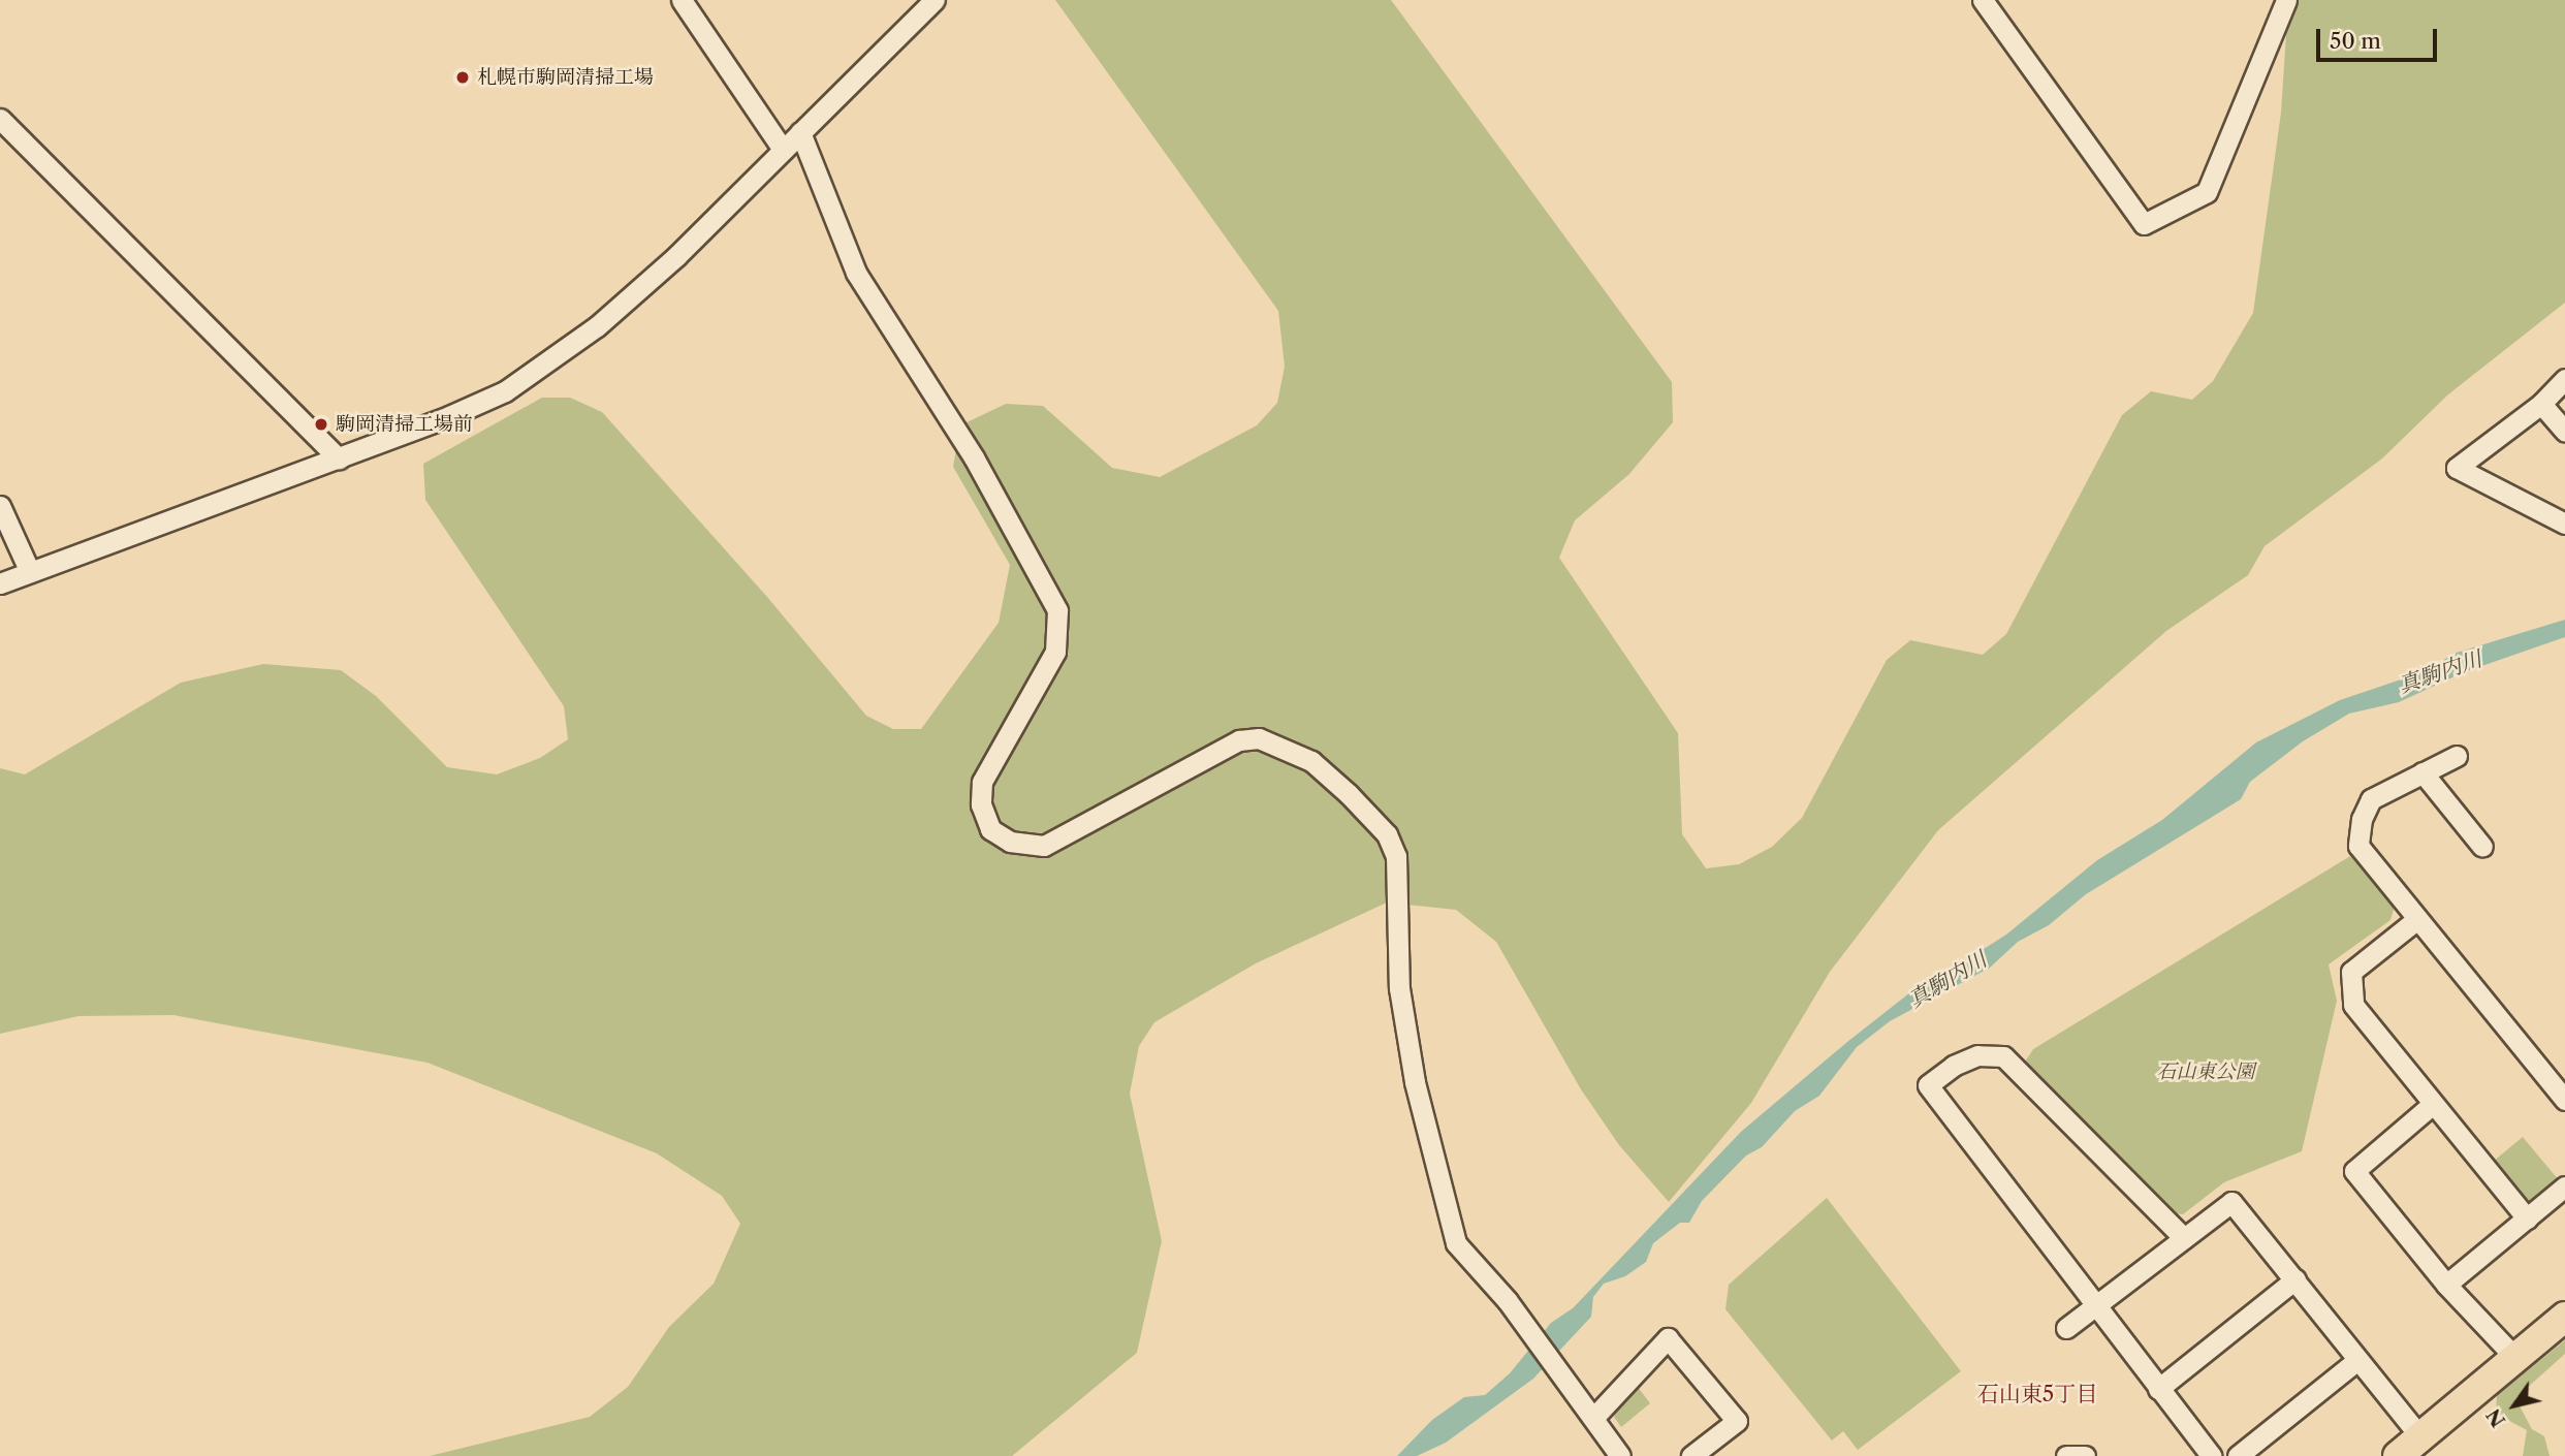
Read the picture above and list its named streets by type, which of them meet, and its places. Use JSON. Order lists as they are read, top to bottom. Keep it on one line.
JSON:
{"districts":["石山東5丁目"],"water":["真駒内川"],"parks":["石山東公園"],"places":["札幌市駒岡清掃工場","駒岡清掃工場前"],"scale_bar":"50 m","north":"bottom left"}
